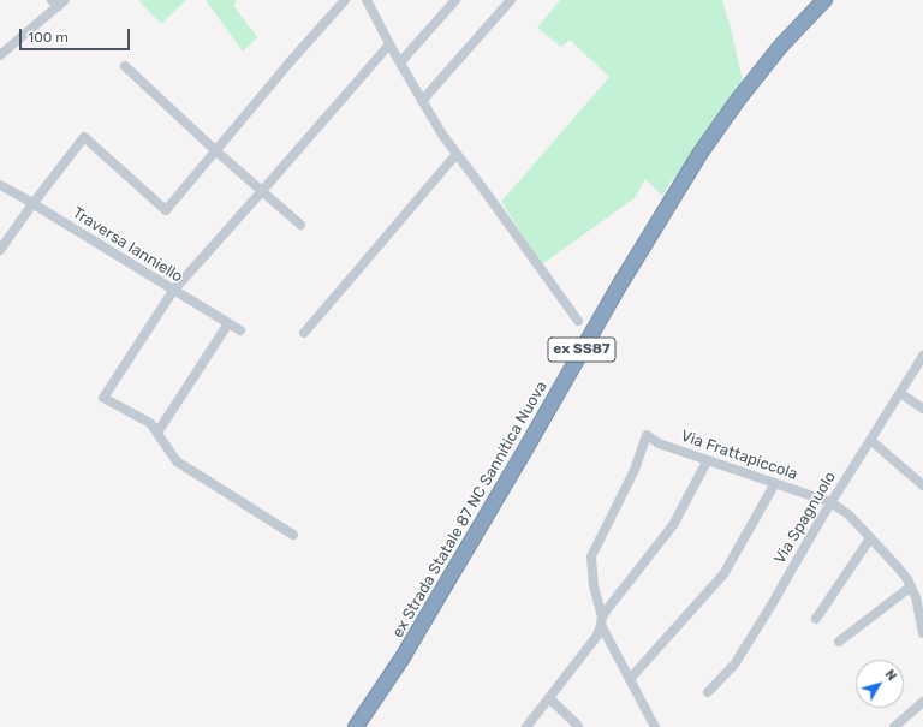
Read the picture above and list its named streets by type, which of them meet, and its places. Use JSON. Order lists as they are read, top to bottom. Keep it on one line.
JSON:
{"streets":{"highway":["ex SS87","ex Strada Statale 87 NC Sannitica Nuova"],"street":["Traversa Ianniello","Via Frattapiccola","Via Spagnuolo"]},"crossings":[["Via Frattapiccola","Via Spagnuolo"]],"scale_bar":"100 m","north":"top right"}
